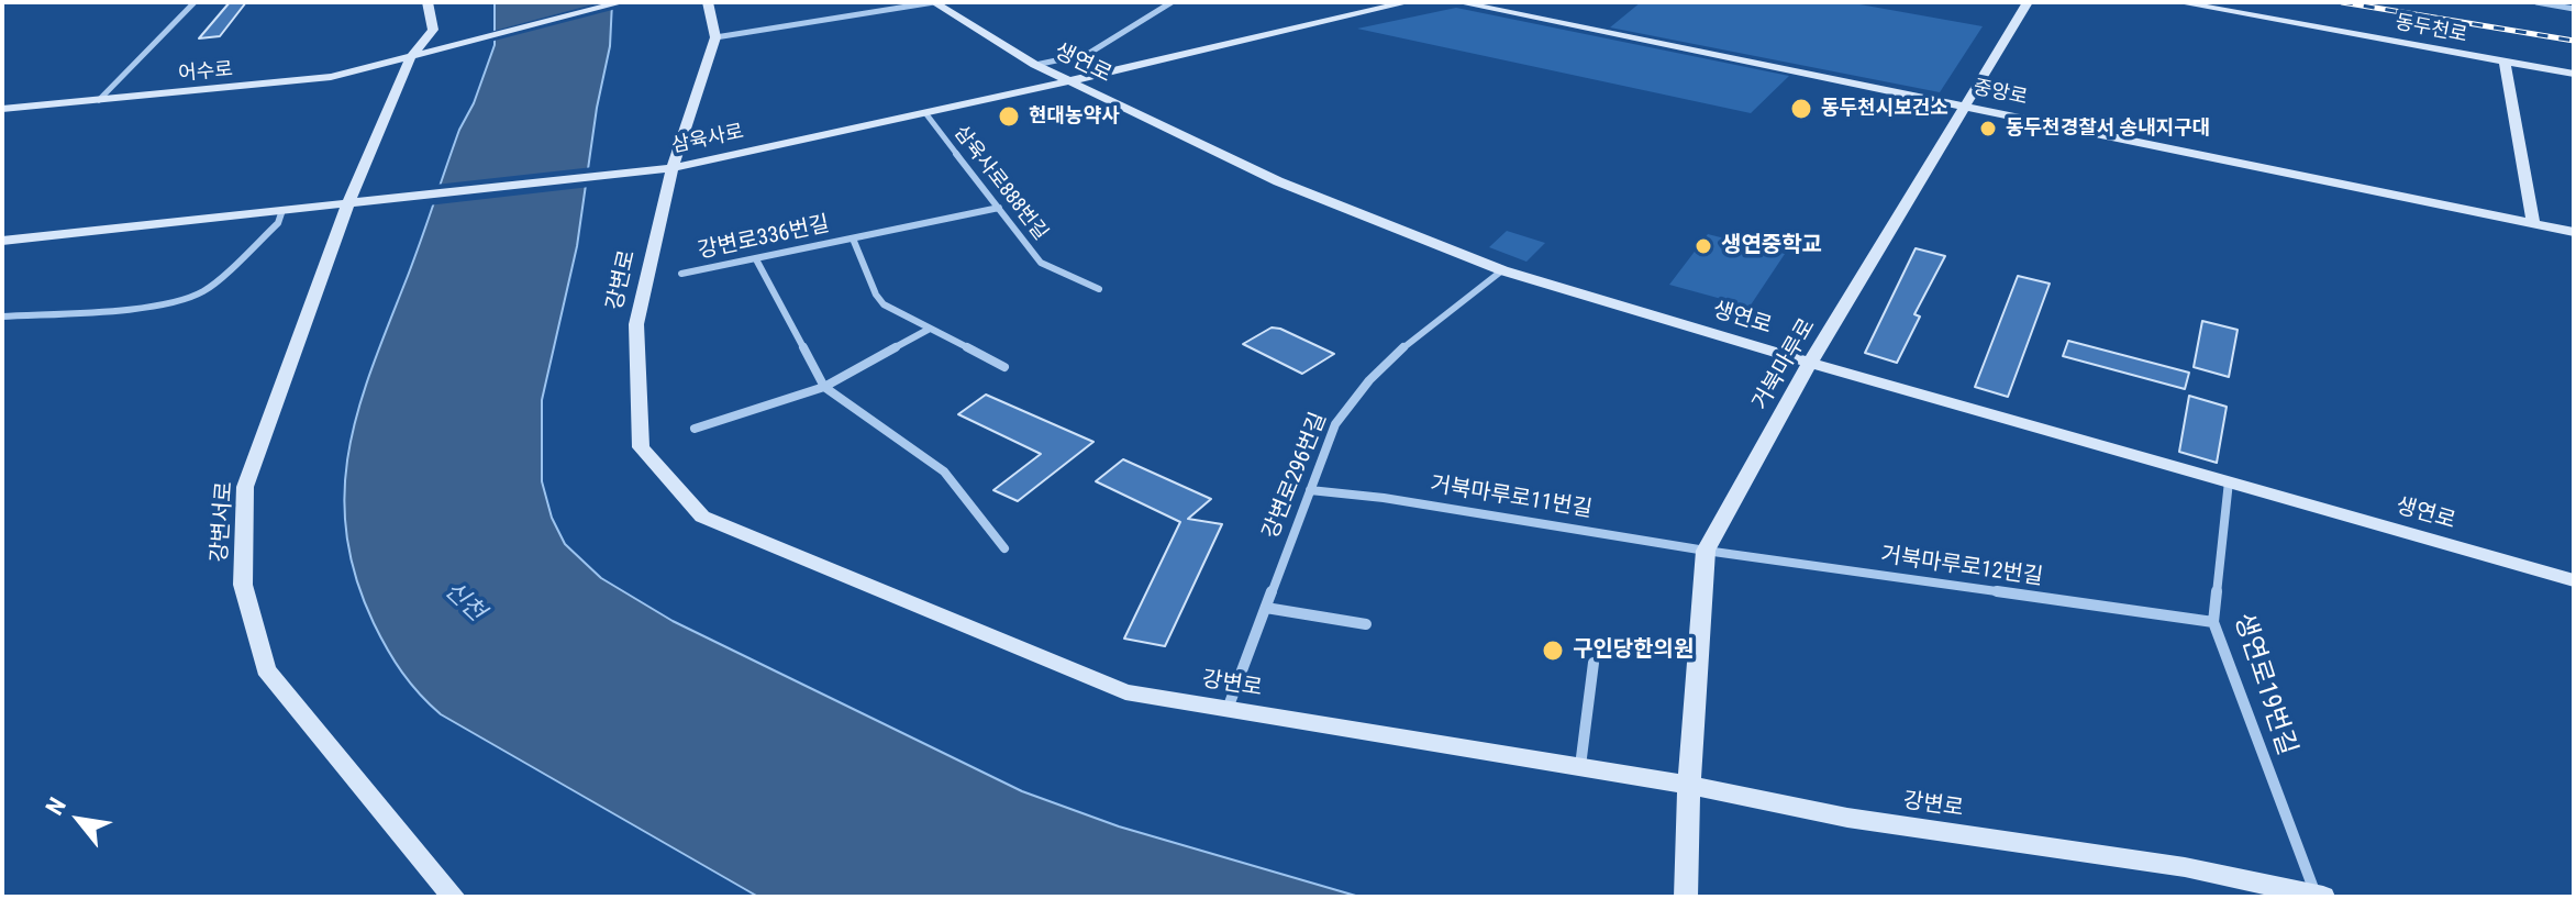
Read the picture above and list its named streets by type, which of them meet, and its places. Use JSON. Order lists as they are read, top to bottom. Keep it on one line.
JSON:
{"streets":{"street":["동두천로","생연로","어수로","중앙로","삼육사로","삼육사로888번길","강변로336번길","강변로","거북마루로","강변로296번길","거북마루로11번길","강변서로","거북마루로12번길","생연로19번길"]},"crossings":[["생연로","삼육사로"],["생연로","거북마루로"],["생연로","강변로296번길"],["생연로","생연로19번길"],["어수로","강변서로"],["중앙로","거북마루로"],["삼육사로","삼육사로888번길"],["삼육사로","강변로"],["삼육사로","강변서로"],["삼육사로888번길","강변로336번길"],["강변로","거북마루로"],["강변로","강변로296번길"],["강변로","생연로19번길"],["거북마루로","거북마루로11번길"],["거북마루로","거북마루로12번길"],["강변로296번길","거북마루로11번길"],["거북마루로11번길","거북마루로12번길"],["거북마루로12번길","생연로19번길"]],"water":["신천"],"places":["동두천시보건소","현대농약사","동두천경찰서 송내지구대","생연중학교","구인당한의원"],"north":"top left"}
